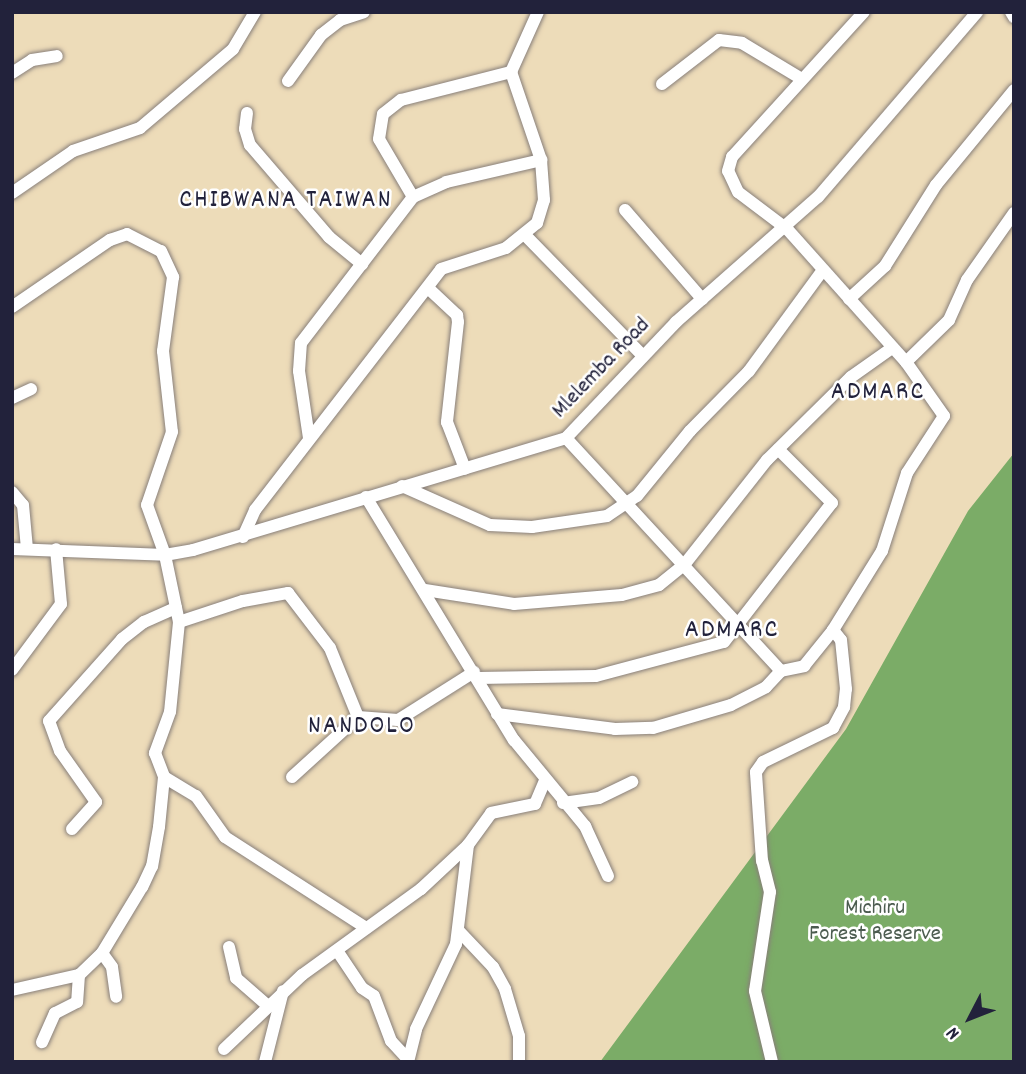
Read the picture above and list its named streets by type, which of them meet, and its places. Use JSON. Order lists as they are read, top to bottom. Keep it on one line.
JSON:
{"streets":{"street":["Mlelemba Road"]},"districts":["CHIBWANA TAIWAN","ADMARC","ADMARC","NANDOLO"],"parks":["Michiru Forest Reserve"],"north":"bottom left"}
